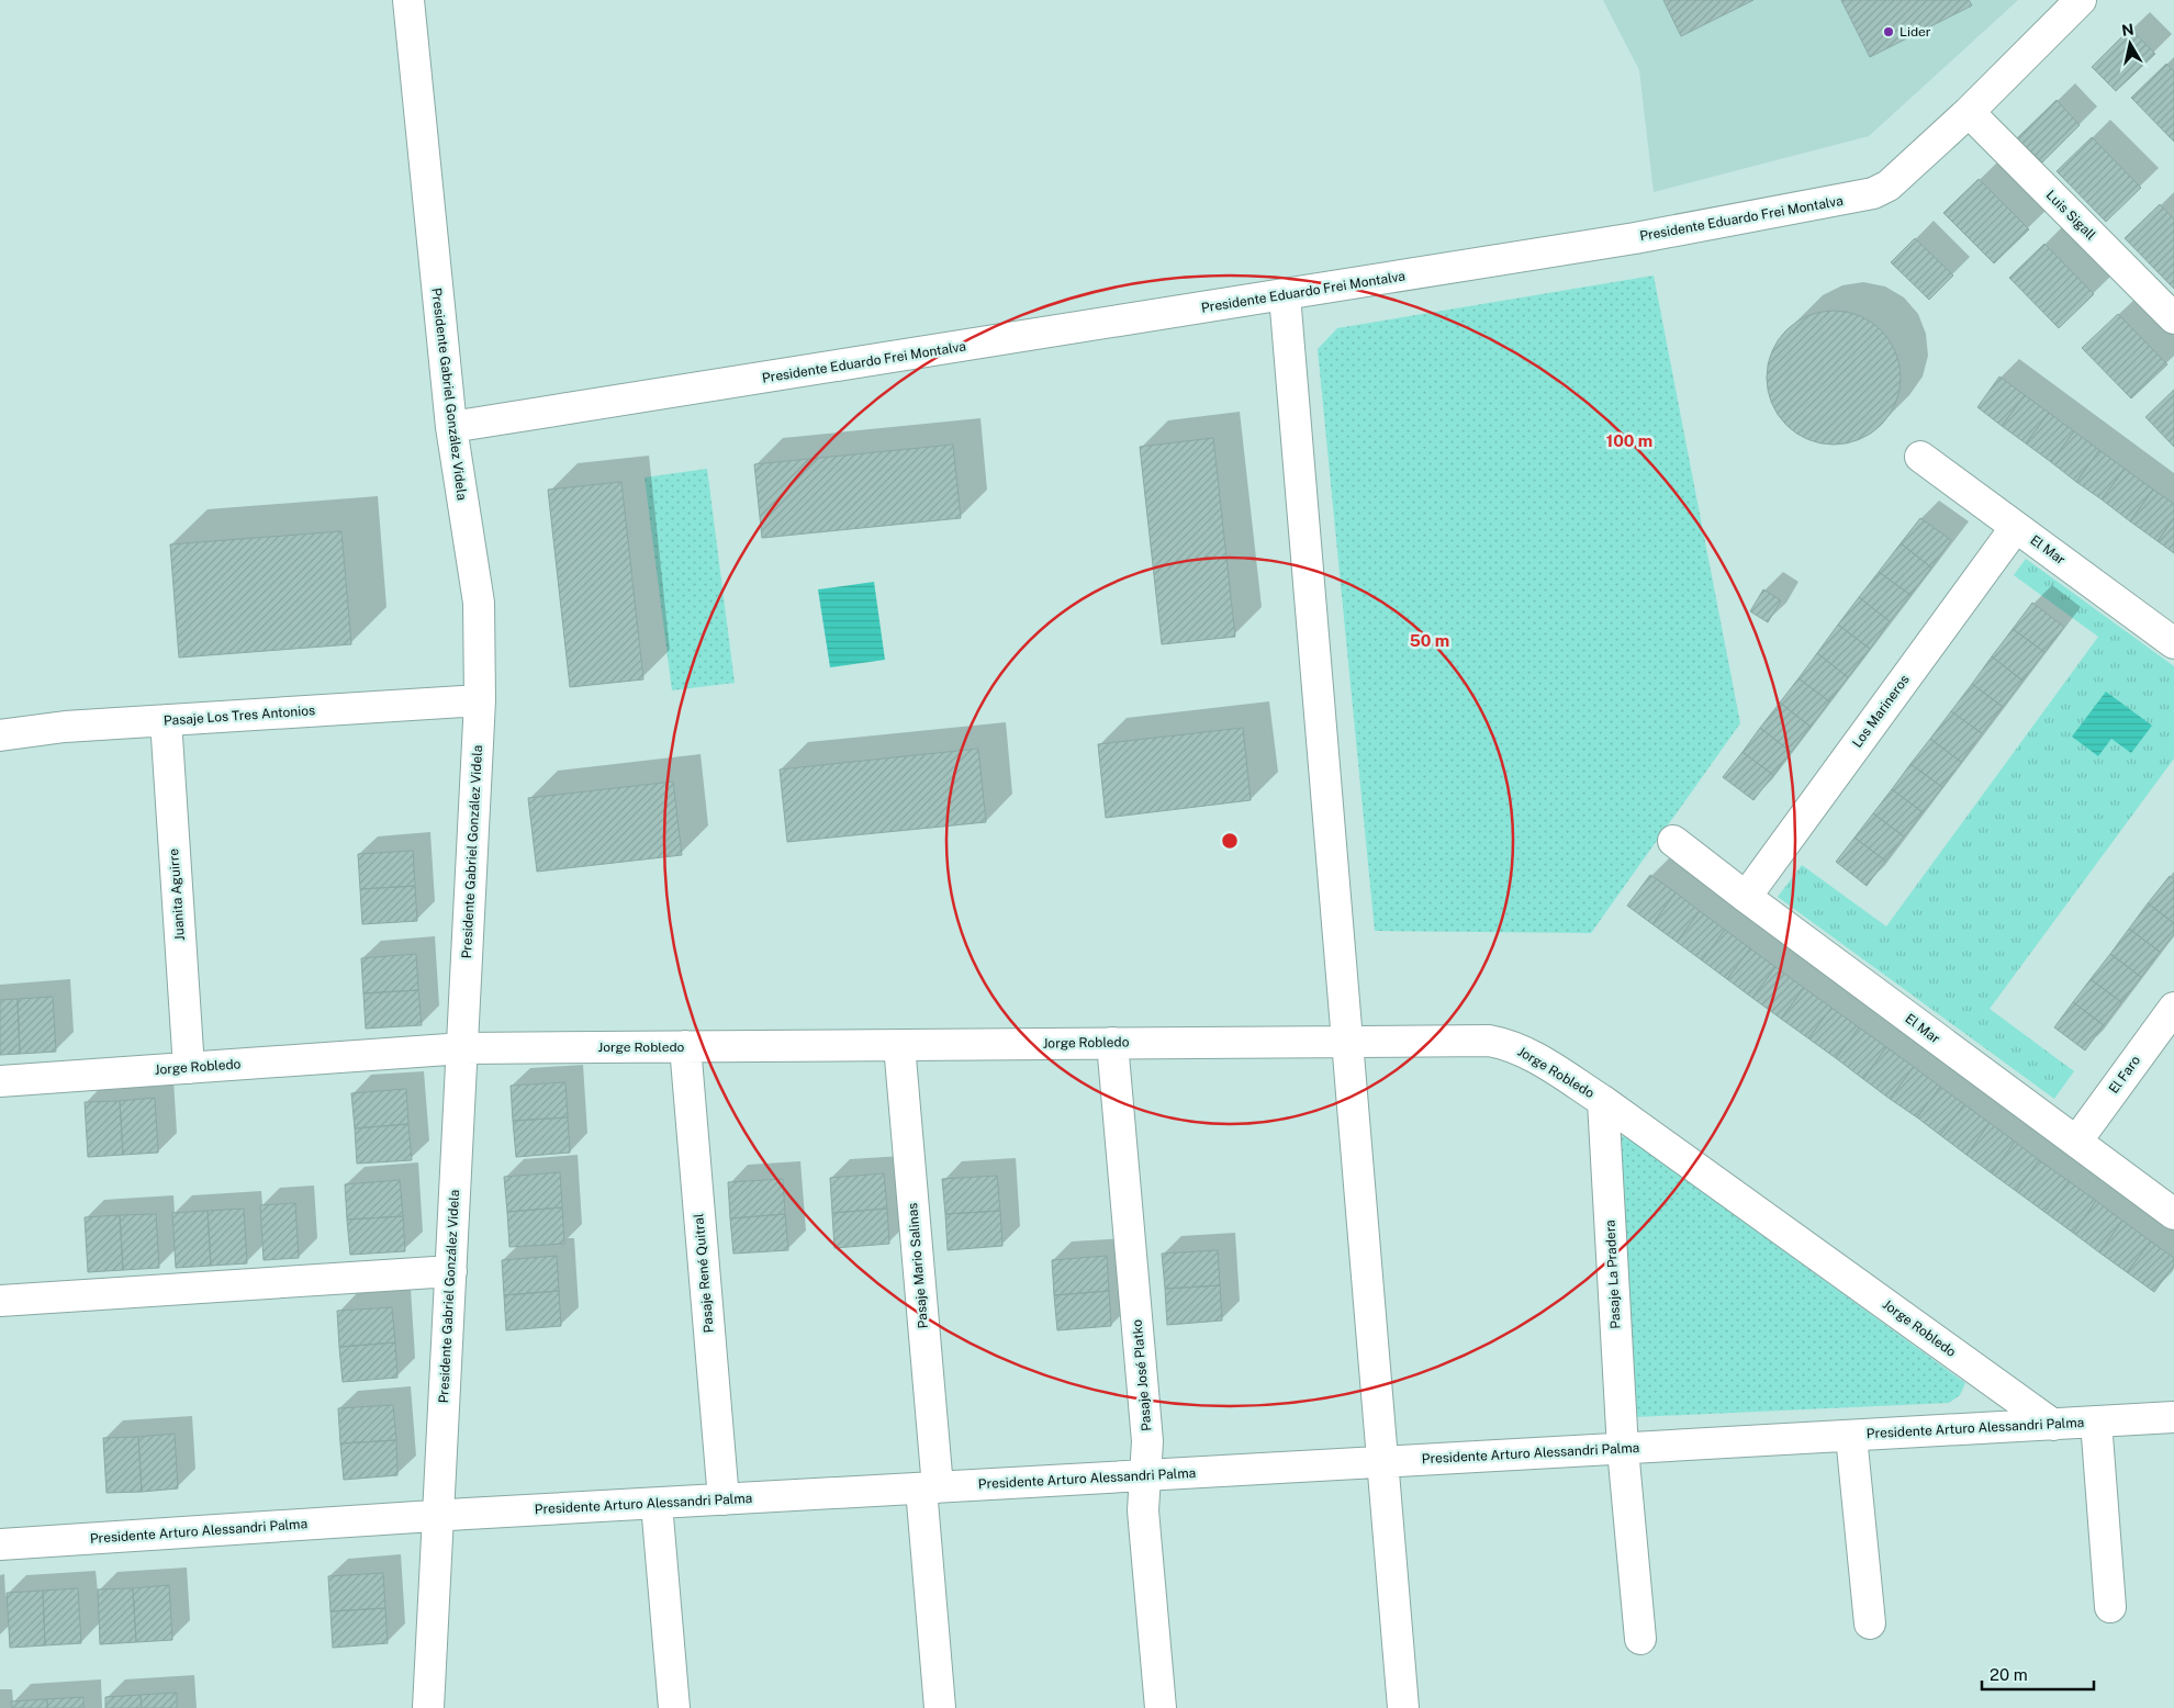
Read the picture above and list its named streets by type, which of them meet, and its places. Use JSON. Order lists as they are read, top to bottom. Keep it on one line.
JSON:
{"streets":{"street":["Luis Sigall","Presidente Eduardo Frei Montalva","Presidente Gabriel González Videla","El Mar","Los Marineros","Pasaje Los Tres Antonios","Juanita Aguirre","Jorge Robledo","El Faro","Pasaje Mario Salinas","Pasaje René Quitral","Pasaje La Pradera","Pasaje José Platko","Presidente Arturo Alessandri Palma"]},"crossings":[["Luis Sigall","Presidente Eduardo Frei Montalva"],["Presidente Eduardo Frei Montalva","Presidente Gabriel González Videla"],["Presidente Gabriel González Videla","Pasaje Los Tres Antonios"],["Presidente Gabriel González Videla","Jorge Robledo"],["Presidente Gabriel González Videla","Presidente Arturo Alessandri Palma"],["El Mar","Los Marineros"],["El Mar","El Faro"],["Pasaje Los Tres Antonios","Juanita Aguirre"],["Juanita Aguirre","Jorge Robledo"],["Jorge Robledo","Pasaje Mario Salinas"],["Jorge Robledo","Pasaje René Quitral"],["Jorge Robledo","Pasaje La Pradera"],["Jorge Robledo","Pasaje José Platko"],["Jorge Robledo","Presidente Arturo Alessandri Palma"],["Pasaje Mario Salinas","Presidente Arturo Alessandri Palma"],["Pasaje René Quitral","Presidente Arturo Alessandri Palma"],["Pasaje La Pradera","Presidente Arturo Alessandri Palma"],["Pasaje José Platko","Presidente Arturo Alessandri Palma"]],"places":["Lider"],"scale_bar":"20 m","north":"top","rings":["100 m","50 m"]}
